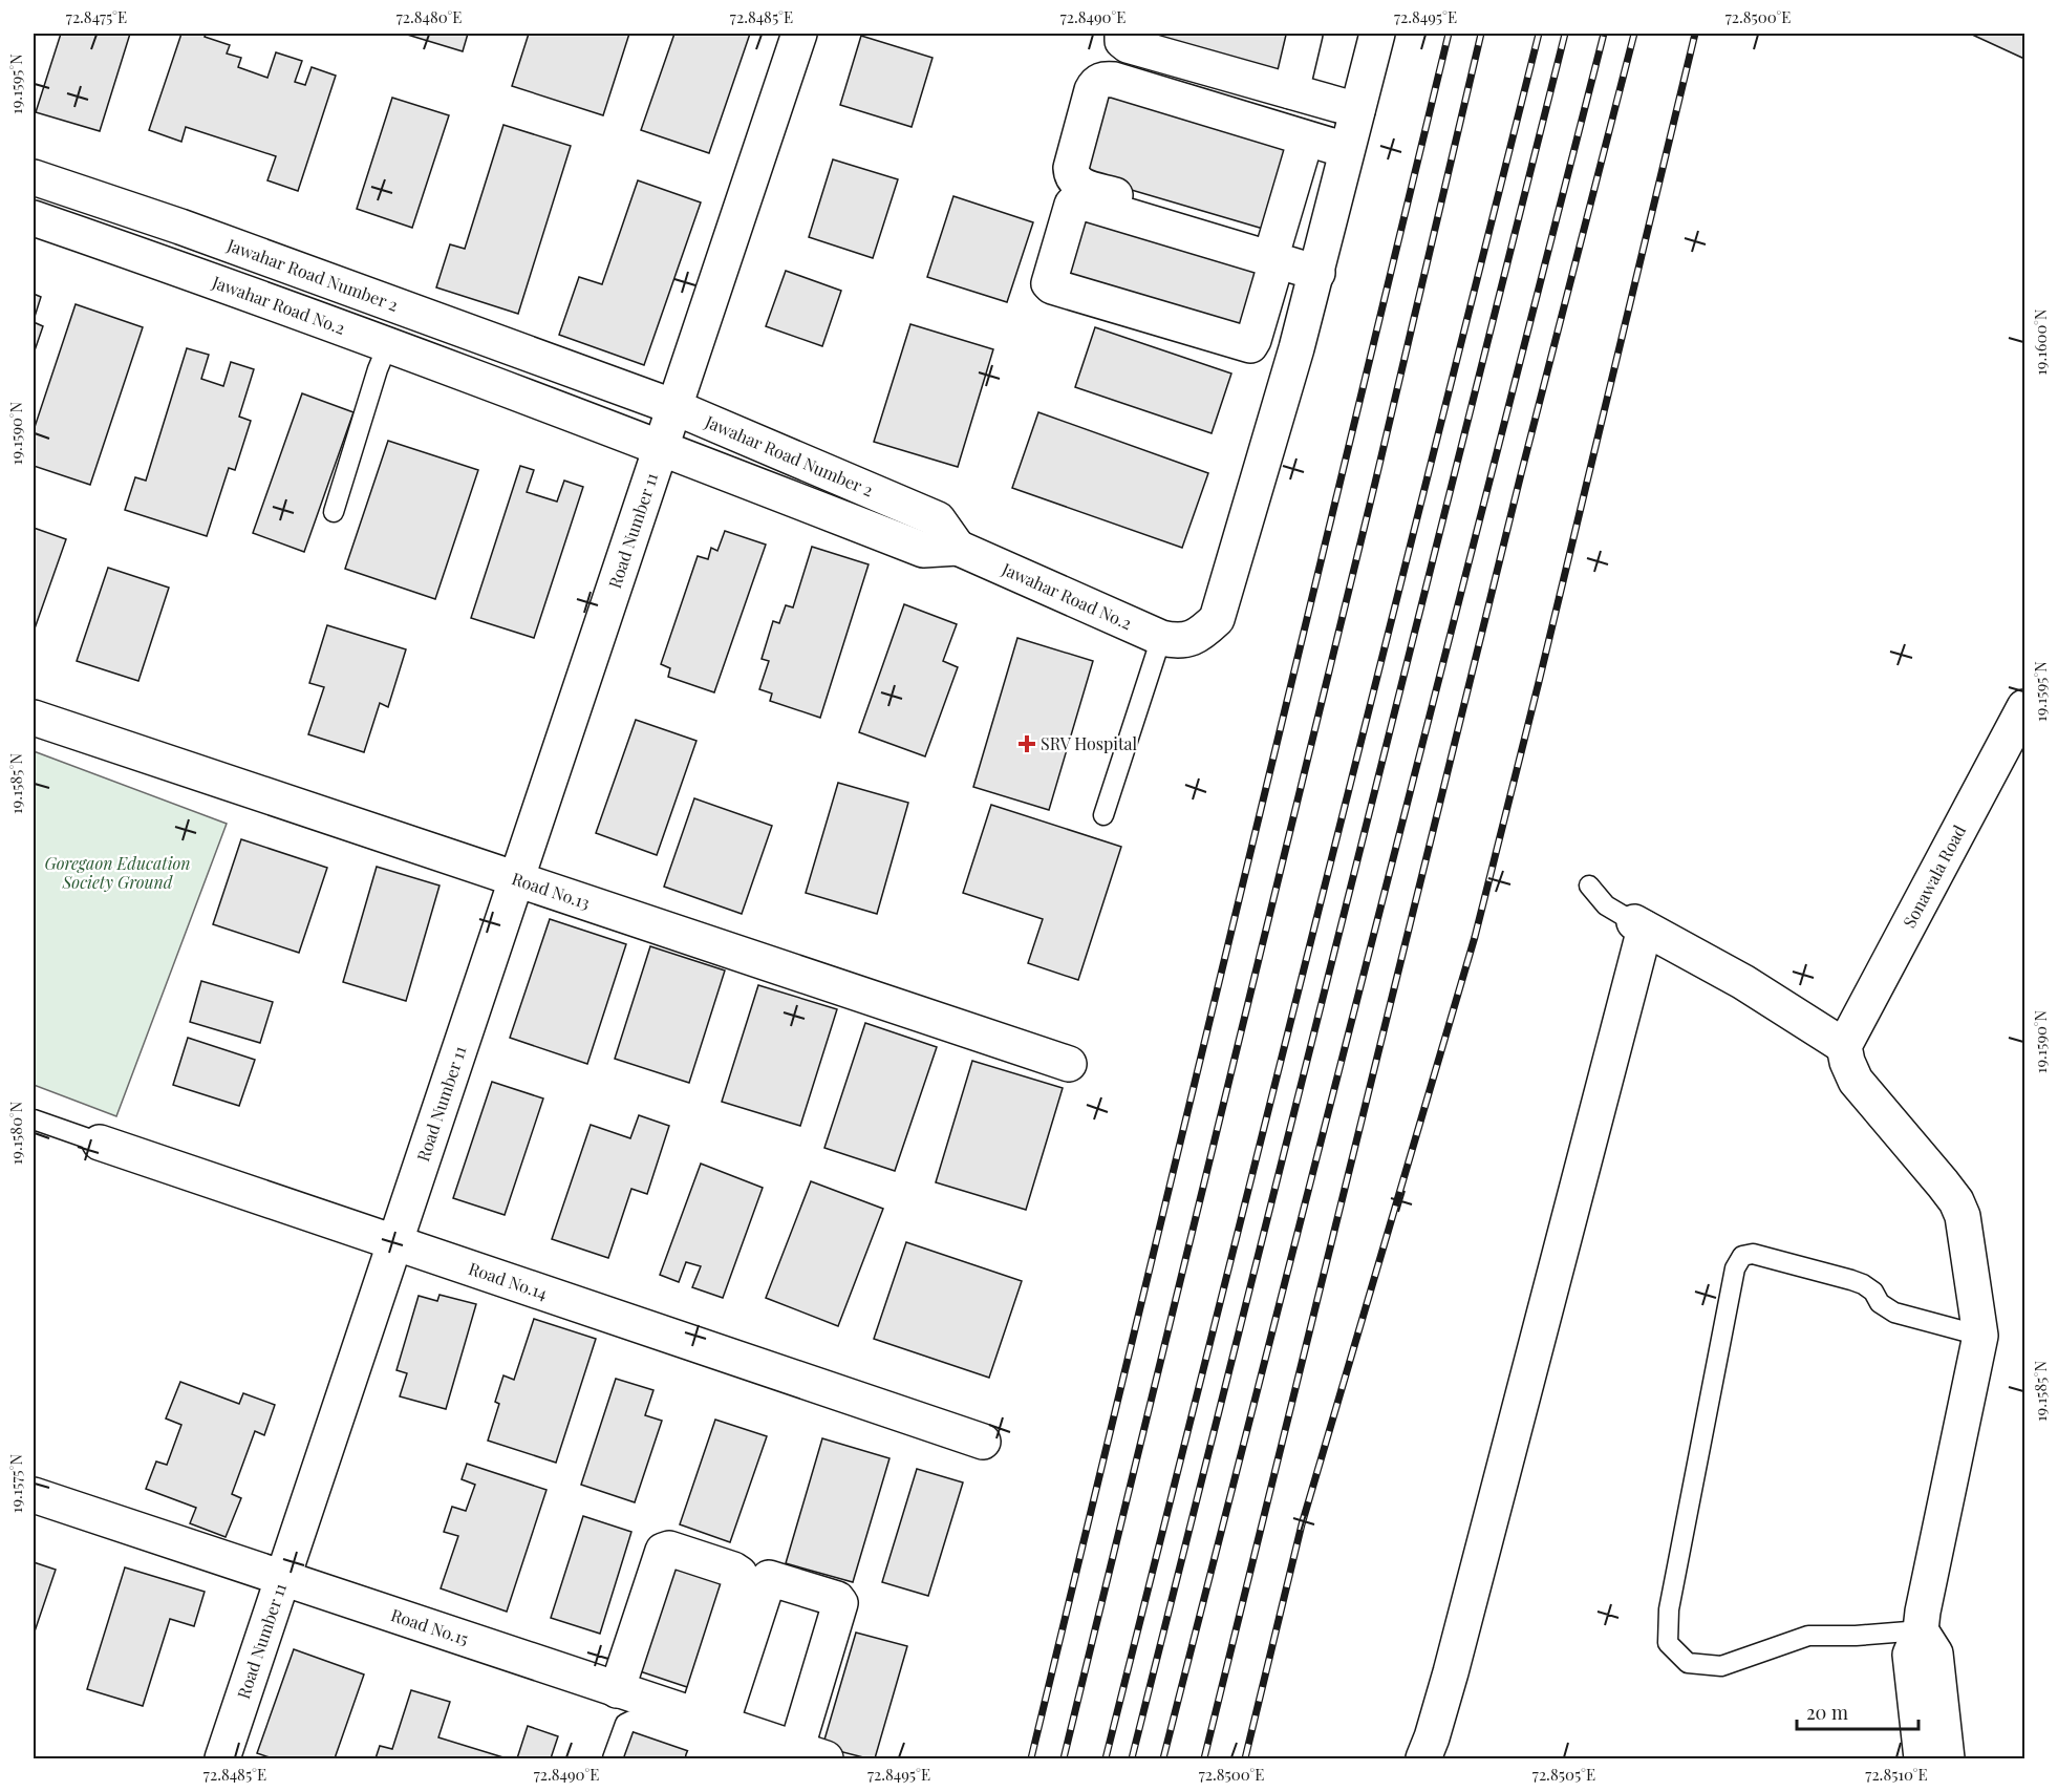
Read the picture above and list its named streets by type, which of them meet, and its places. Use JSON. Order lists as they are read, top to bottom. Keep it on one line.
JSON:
{"streets":{"street":["Jawahar Road Number 2","Jawahar Road No.2","Road Number 11","Sonawala Road","Road No.13","Road No.14","Road No.15"]},"crossings":[["Jawahar Road Number 2","Jawahar Road No.2"],["Jawahar Road Number 2","Road Number 11"],["Road Number 11","Road No.13"],["Road Number 11","Road No.14"],["Road Number 11","Road No.15"]],"parks":["Goregaon Education Society Ground"],"places":{"health":["SRV Hospital"]},"scale_bar":"20 m","coordinates":["72.8475°E","72.8480°E","72.8485°E","72.8490°E","72.8495°E","72.8500°E","19.1595°N","19.1600°N","19.1590°N","19.1585°N","19.1580°N","19.1575°N","72.8505°E","72.8510°E"]}
